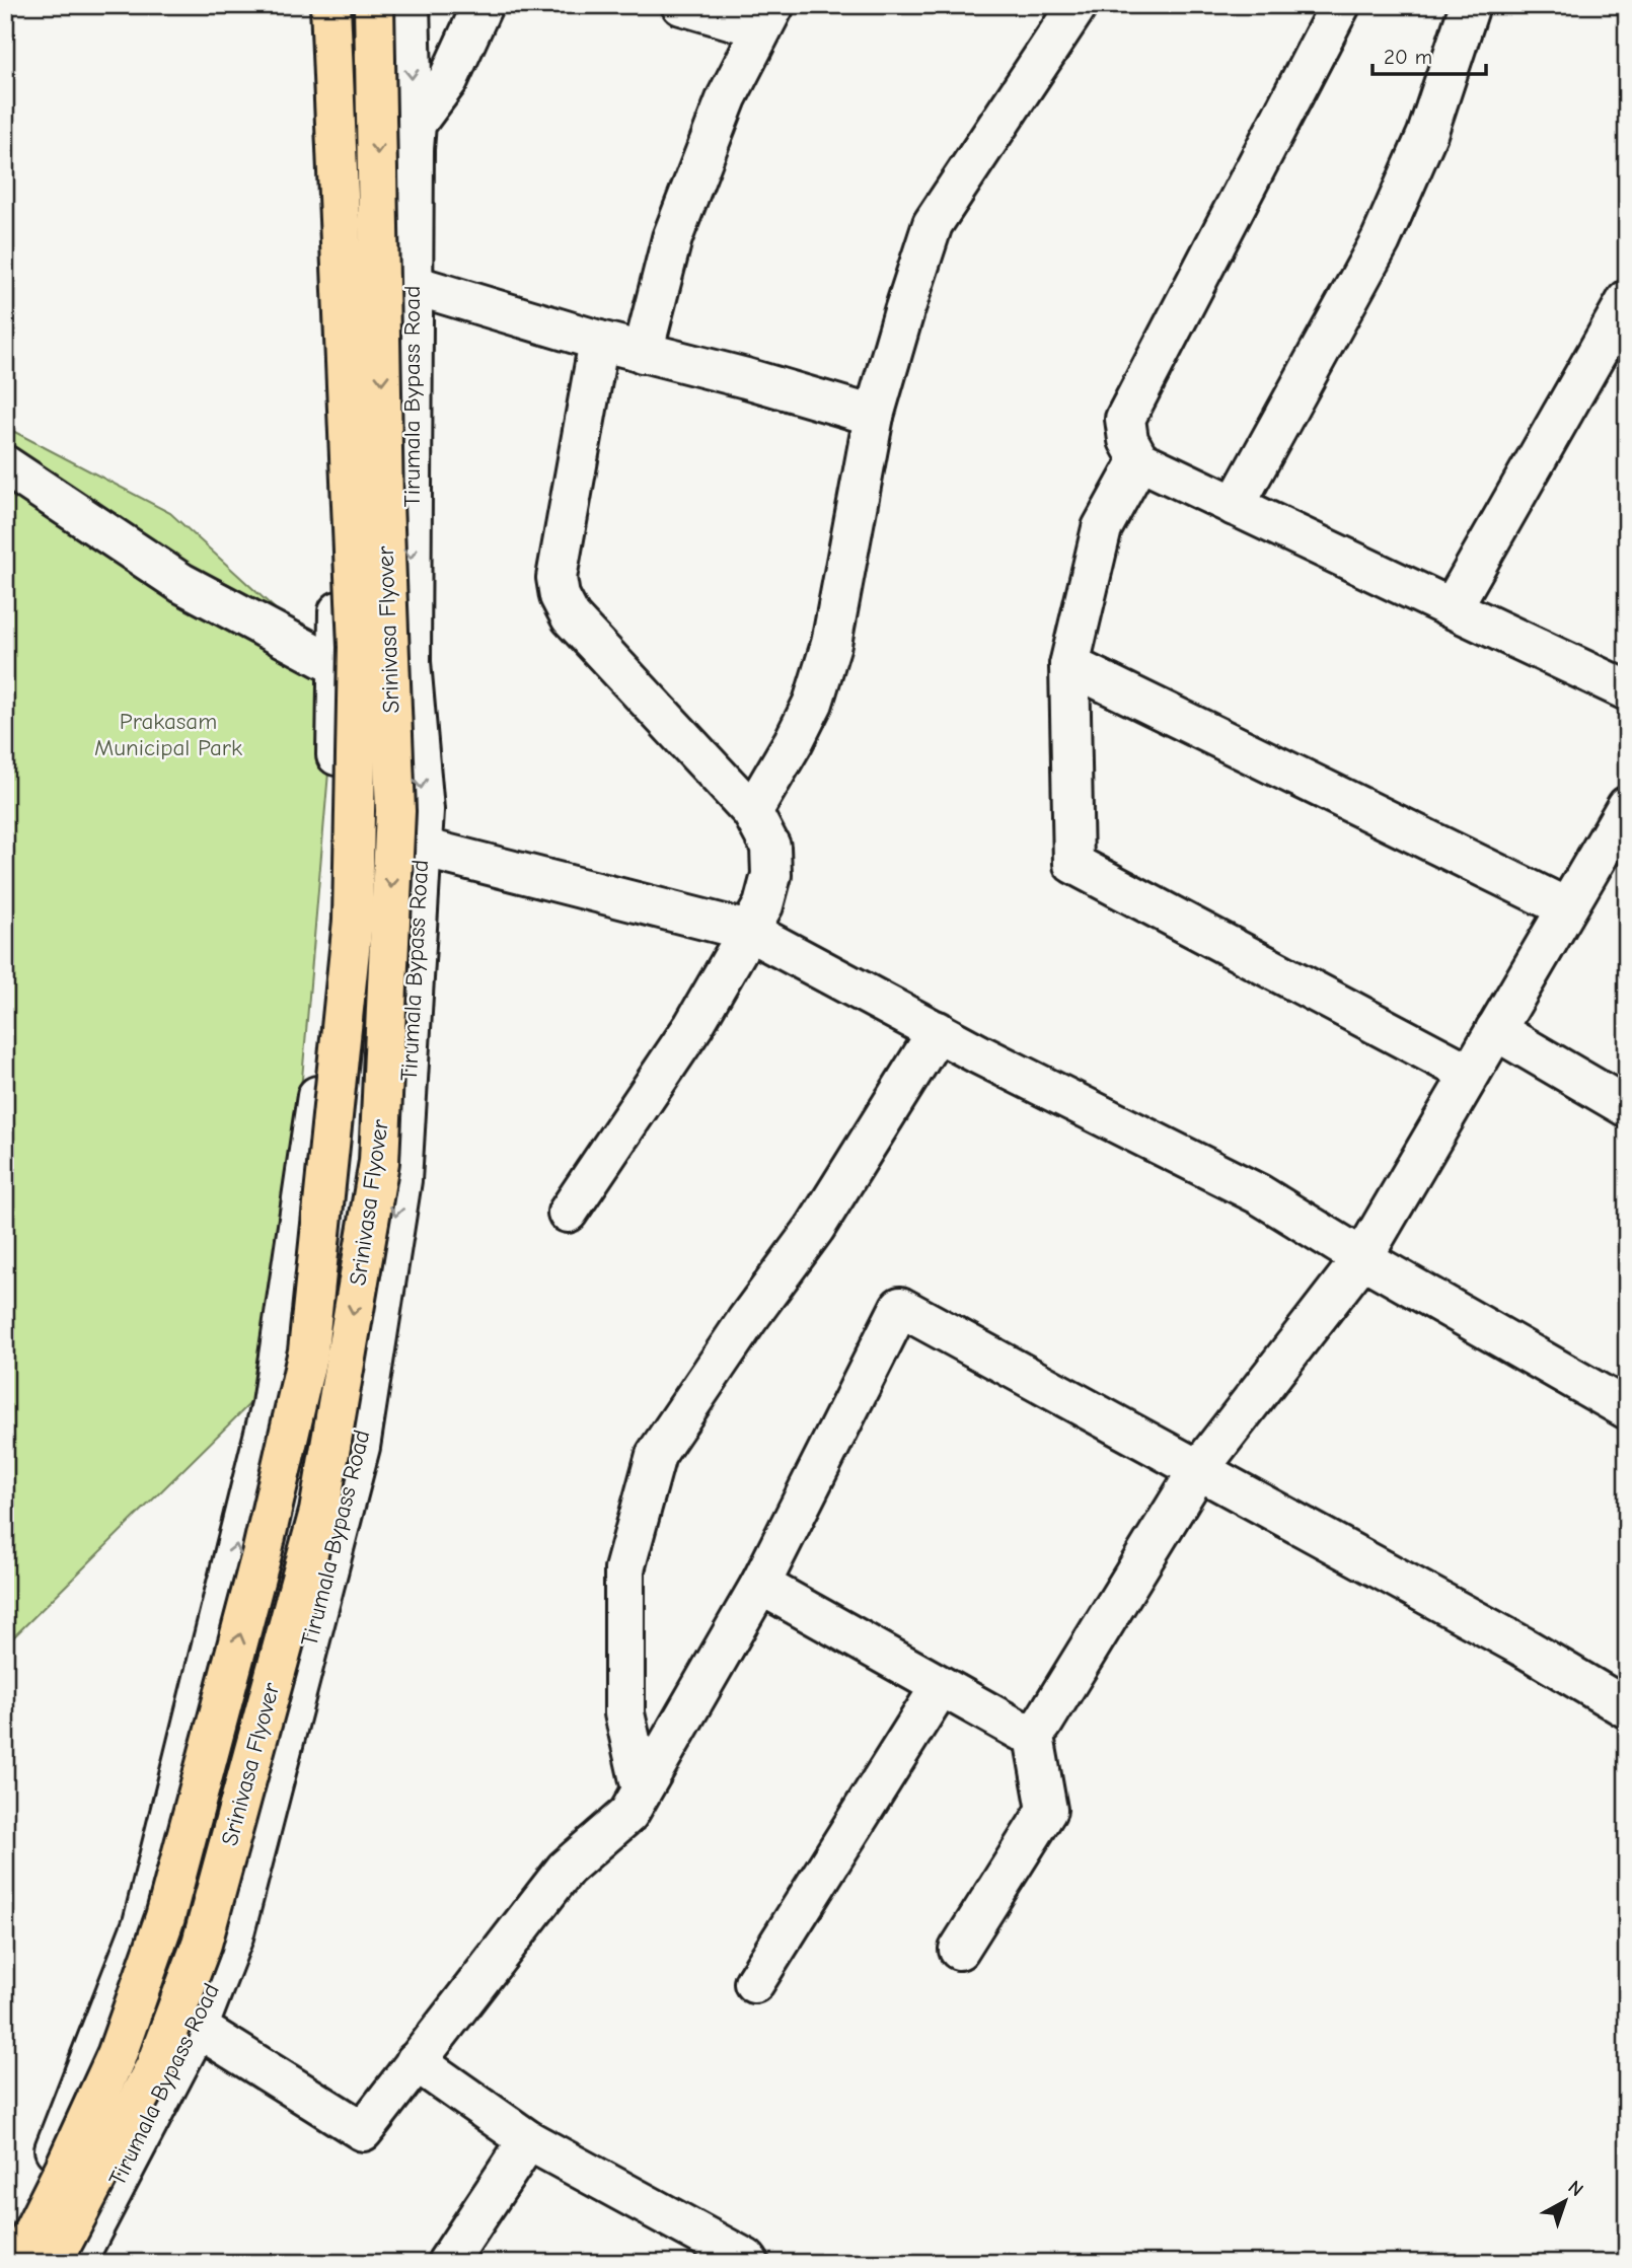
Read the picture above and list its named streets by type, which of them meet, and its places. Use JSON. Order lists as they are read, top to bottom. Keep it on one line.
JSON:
{"streets":{"main road":["Srinivasa Flyover"],"street":["Tirumala Bypass Road"]},"parks":["Prakasam Municipal Park"],"scale_bar":"20 m","north":"top right"}
